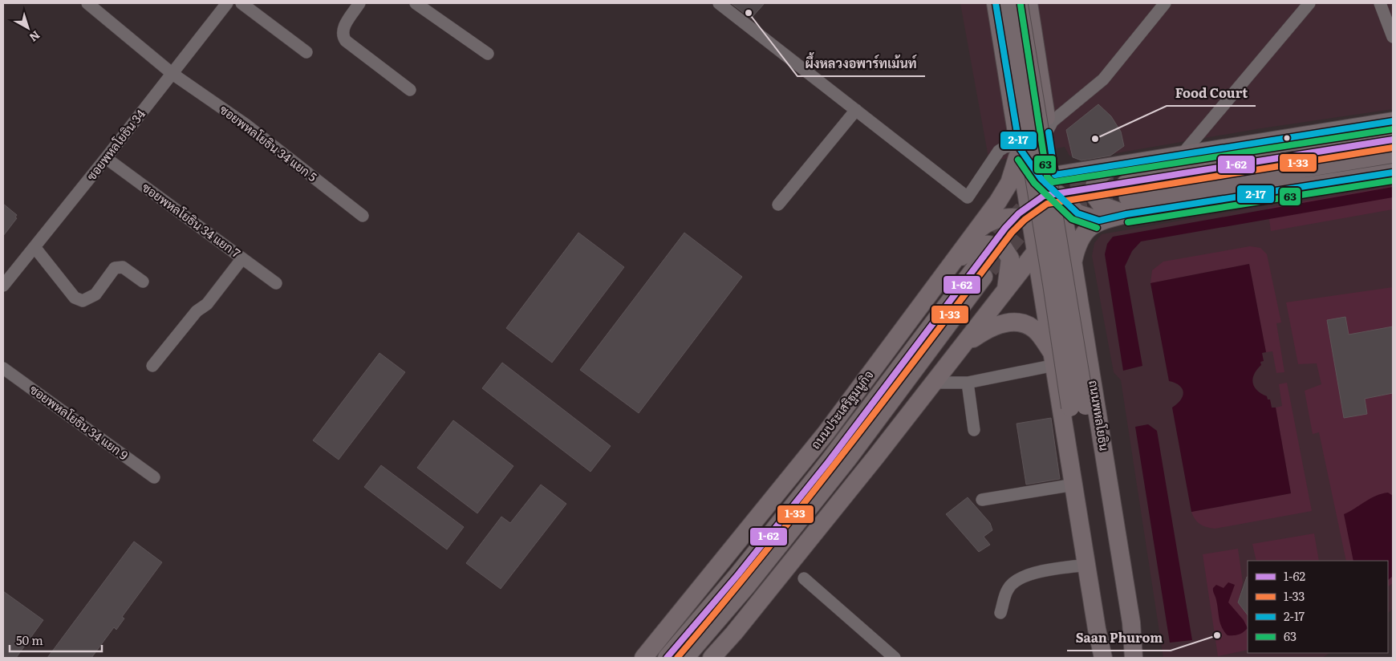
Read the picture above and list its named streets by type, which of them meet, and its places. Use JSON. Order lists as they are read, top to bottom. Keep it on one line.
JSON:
{"streets":{"main road":["ถนนประเสริฐมนูกิจ","ถนนพหลโยธิน"],"street":["ซอยพหลโยธิน 34 แยก 5","ซอยพหลโยธิน 34","ซอยพหลโยธิน 34 แยก 7","ซอยพหลโยธิน 34 แยก 9"]},"crossings":[["ซอยพหลโยธิน 34 แยก 5","ซอยพหลโยธิน 34"],["ซอยพหลโยธิน 34","ซอยพหลโยธิน 34 แยก 7"]],"places":["ผึ้งหลวงอพาร์ทเม้นท์","Food Court","Saan Phurom"],"lines":["transit line 2-17","transit line 63","transit line 1-62","transit line 1-33"],"legend":["1-62","1-33","2-17","63"],"scale_bar":"50 m","north":"bottom right"}
